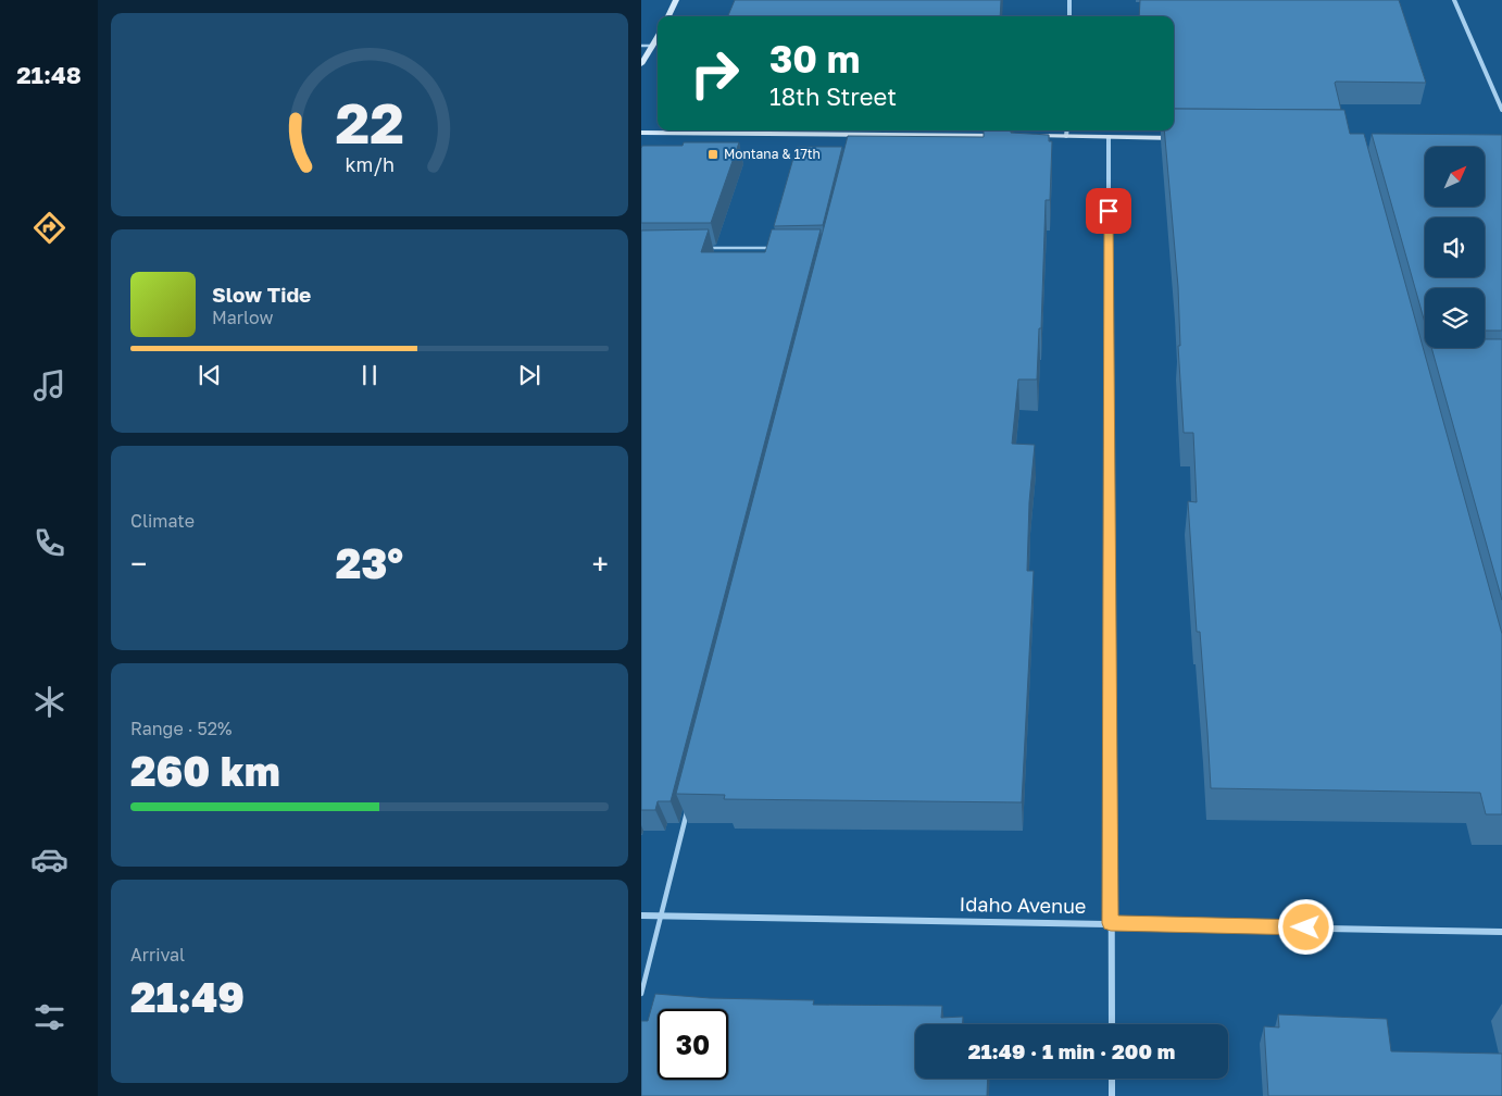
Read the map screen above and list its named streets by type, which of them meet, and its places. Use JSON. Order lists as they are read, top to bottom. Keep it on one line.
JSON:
{"streets":{"street":["Idaho Avenue"]},"places":{"transit":["Montana & 17th"]},"north":"top right","page":{"tabs":"21:48","turn":["30 m","18th Street"],"song":["Slow Tide","Marlow"],"tile":["Climate",["Range · 52%","260 km"],["Arrival","21:49"]],"heat":["−","23°","+"],"limit":"30","trip":"21:49 · 1 min · 200 m","gauge":["22","km/h"]}}
